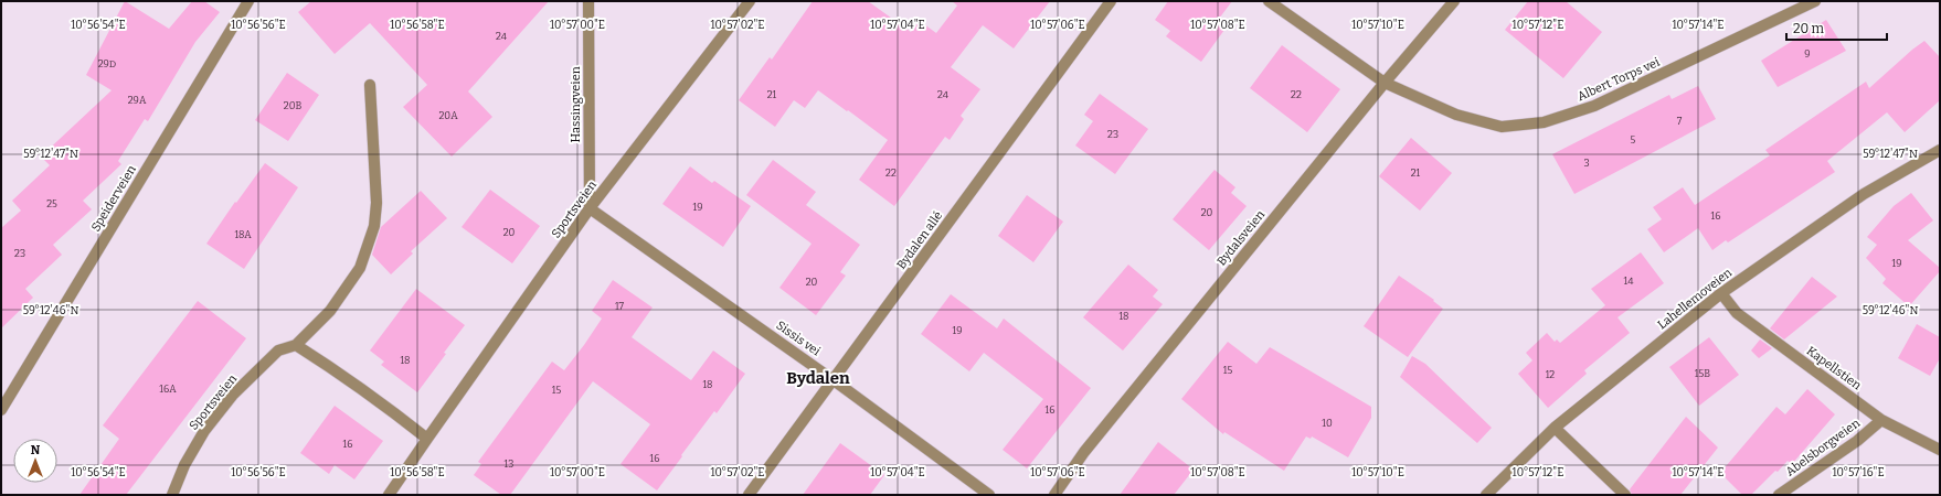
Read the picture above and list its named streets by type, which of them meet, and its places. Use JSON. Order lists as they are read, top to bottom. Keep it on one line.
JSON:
{"streets":{"street":["Albert Torps vei","Hassingveien","Speiderveien","Sportsveien","Bydalsveien","Bydalen allé","Lahellemoveien","Sissis vei","Kapellstien","Abelsborgveien"]},"crossings":[["Albert Torps vei","Bydalsveien"],["Hassingveien","Sportsveien"],["Hassingveien","Sissis vei"],["Sportsveien","Sissis vei"],["Bydalen allé","Sissis vei"],["Lahellemoveien","Kapellstien"],["Kapellstien","Abelsborgveien"]],"districts":["Bydalen"],"house_numbers":["24","9","29D","21","24","22","29A","20B","20A","7","23","5","3","22","21","25","19","20","16","20","18A","23","19","14","20","17","18","19","18","15","15B","12","18","16A","15","16","10","16","16","13"],"scale_bar":"20 m","north":"top","coordinates":["10°56'54\"E","10°56'56\"E","10°56'58\"E","10°57'00\"E","10°57'02\"E","10°57'04\"E","10°57'06\"E","10°57'08\"E","10°57'10\"E","10°57'12\"E","10°57'14\"E","59°12'47\"N","59°12'46\"N","10°57'16\"E"]}
